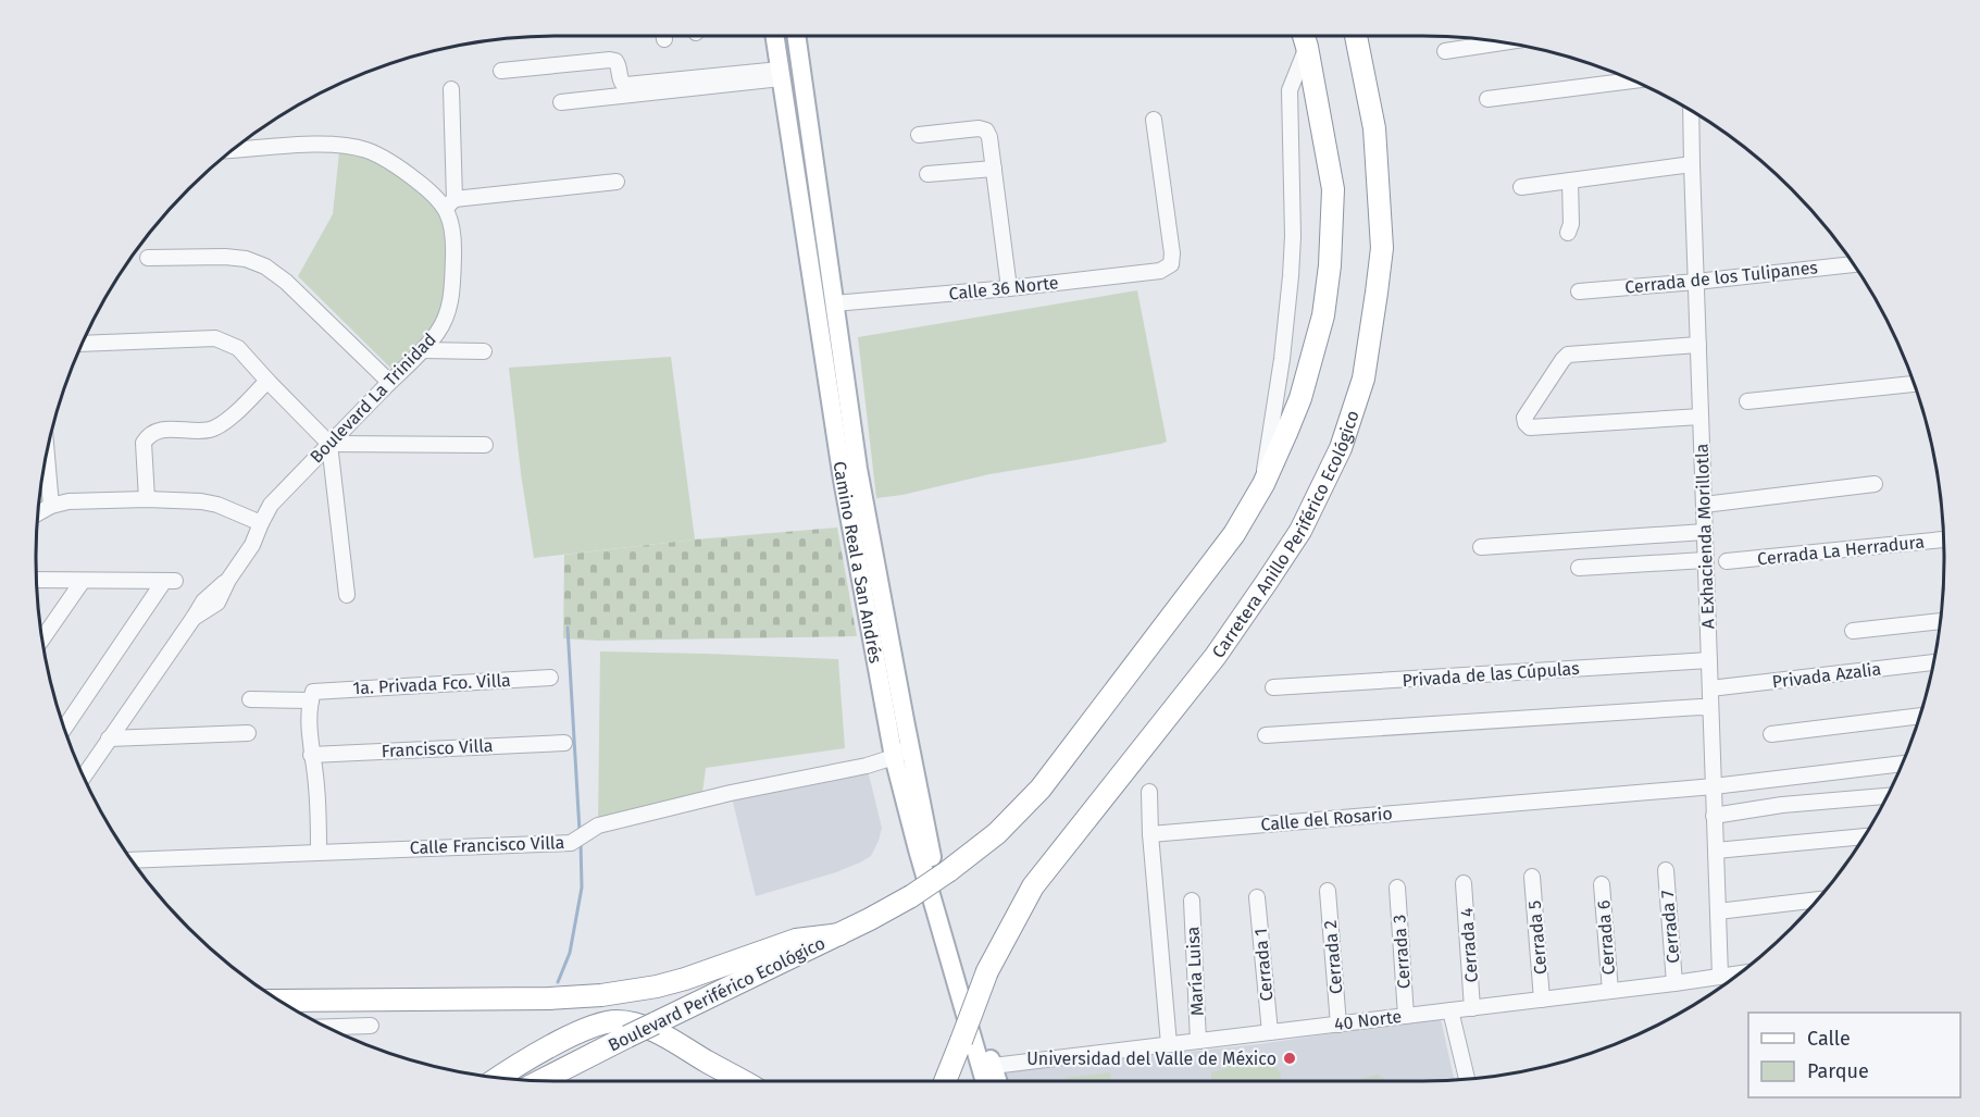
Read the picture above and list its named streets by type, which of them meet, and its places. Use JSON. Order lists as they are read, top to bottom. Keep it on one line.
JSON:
{"streets":{"highway":["Carretera Anillo Periférico Ecológico","Boulevard Periférico Ecológico"],"main road":["Camino Real a San Andrés"],"street":["Cerrada de los Tulipanes","Calle 36 Norte","Boulevard La Trinidad","A Exhacienda Morillotla","Cerrada La Herradura","Privada de las Cúpulas","Privada Azalia","1a. Privada Fco. Villa","Francisco Villa","Calle del Rosario","Calle Francisco Villa","Cerrada 7","Cerrada 5","Cerrada 6","Cerrada 4","Cerrada 3","Cerrada 2","Cerrada 1","María Luisa","40 Norte"]},"crossings":[["Cerrada de los Tulipanes","A Exhacienda Morillotla"],["Calle 36 Norte","Camino Real a San Andrés"],["A Exhacienda Morillotla","Privada de las Cúpulas"],["A Exhacienda Morillotla","Privada Azalia"],["A Exhacienda Morillotla","Calle del Rosario"],["A Exhacienda Morillotla","40 Norte"],["Camino Real a San Andrés","Calle Francisco Villa"],["Camino Real a San Andrés","40 Norte"],["Cerrada 7","40 Norte"],["Cerrada 5","40 Norte"],["Cerrada 6","40 Norte"],["Cerrada 4","40 Norte"],["Cerrada 3","40 Norte"],["Cerrada 2","40 Norte"],["Cerrada 1","40 Norte"],["María Luisa","40 Norte"]],"places":["Universidad del Valle de México"],"legend":["Calle","Parque"]}
